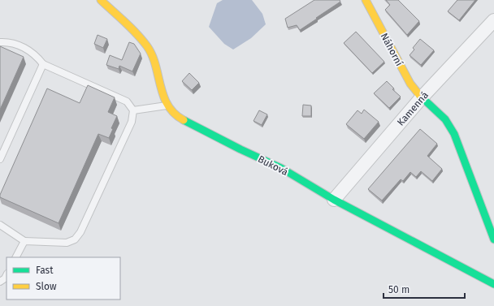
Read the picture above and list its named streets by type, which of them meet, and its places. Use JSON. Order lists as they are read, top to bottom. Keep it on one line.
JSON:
{"streets":{"street":["Náhorní","Kamenná","Buková"]},"crossings":[["Náhorní","Kamenná"],["Kamenná","Buková"]],"legend":["Fast","Slow"],"scale_bar":"50 m"}
